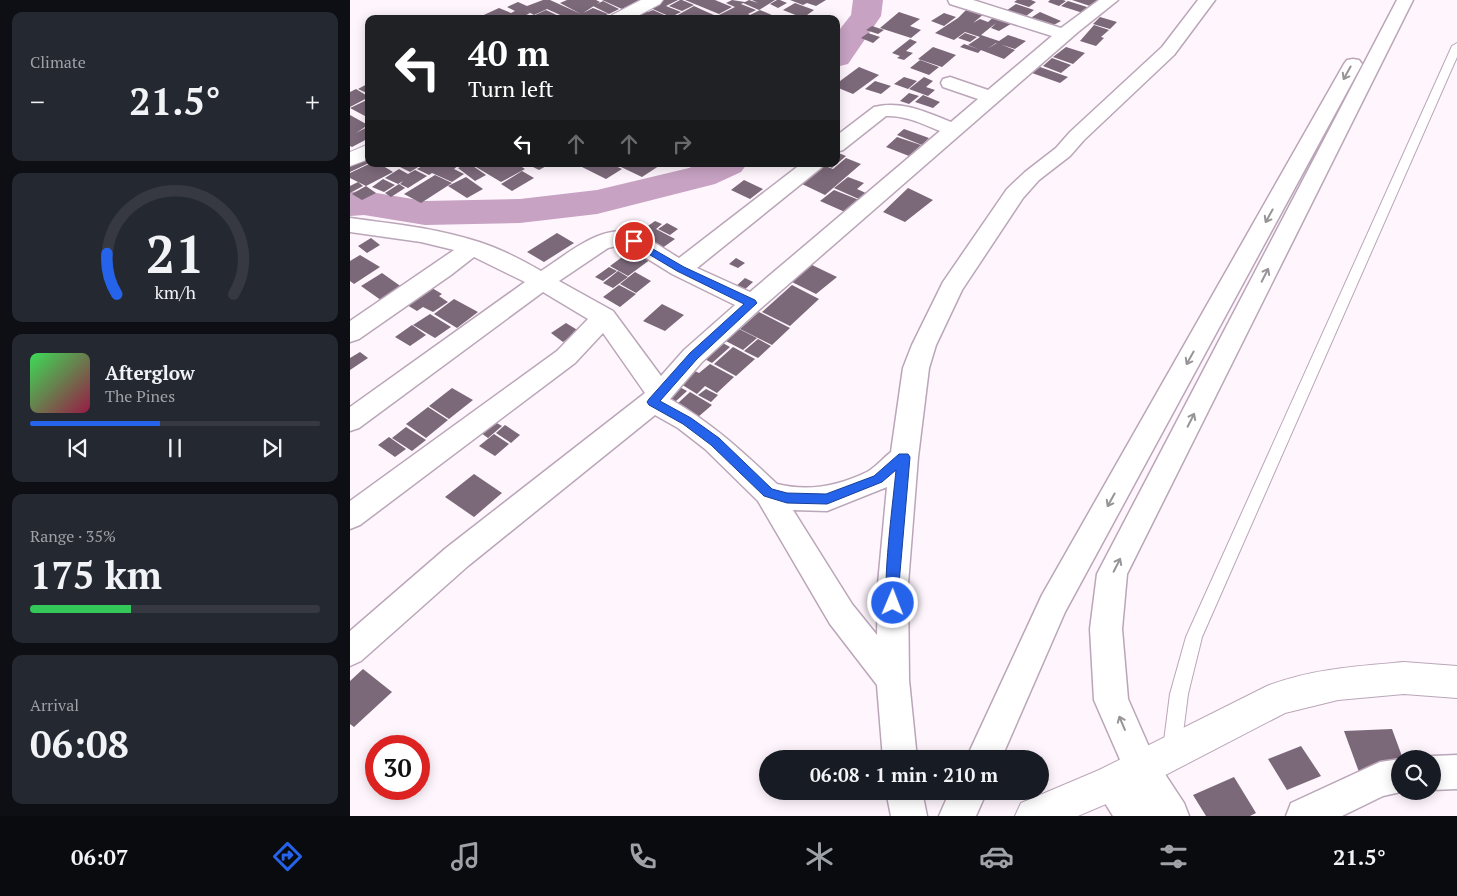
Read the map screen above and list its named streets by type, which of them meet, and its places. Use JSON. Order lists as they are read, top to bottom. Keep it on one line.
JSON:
{"page":{"tile":["Climate",["Range · 35%","175 km"],["Arrival","06:08"]],"turn":["40 m","Turn left"],"heat":["−","21.5°","+"],"song":["Afterglow","The Pines"],"limit":"30","trip":"06:08 · 1 min · 210 m","tabs":["06:07","21.5°"],"gauge":["21","km/h"]}}
